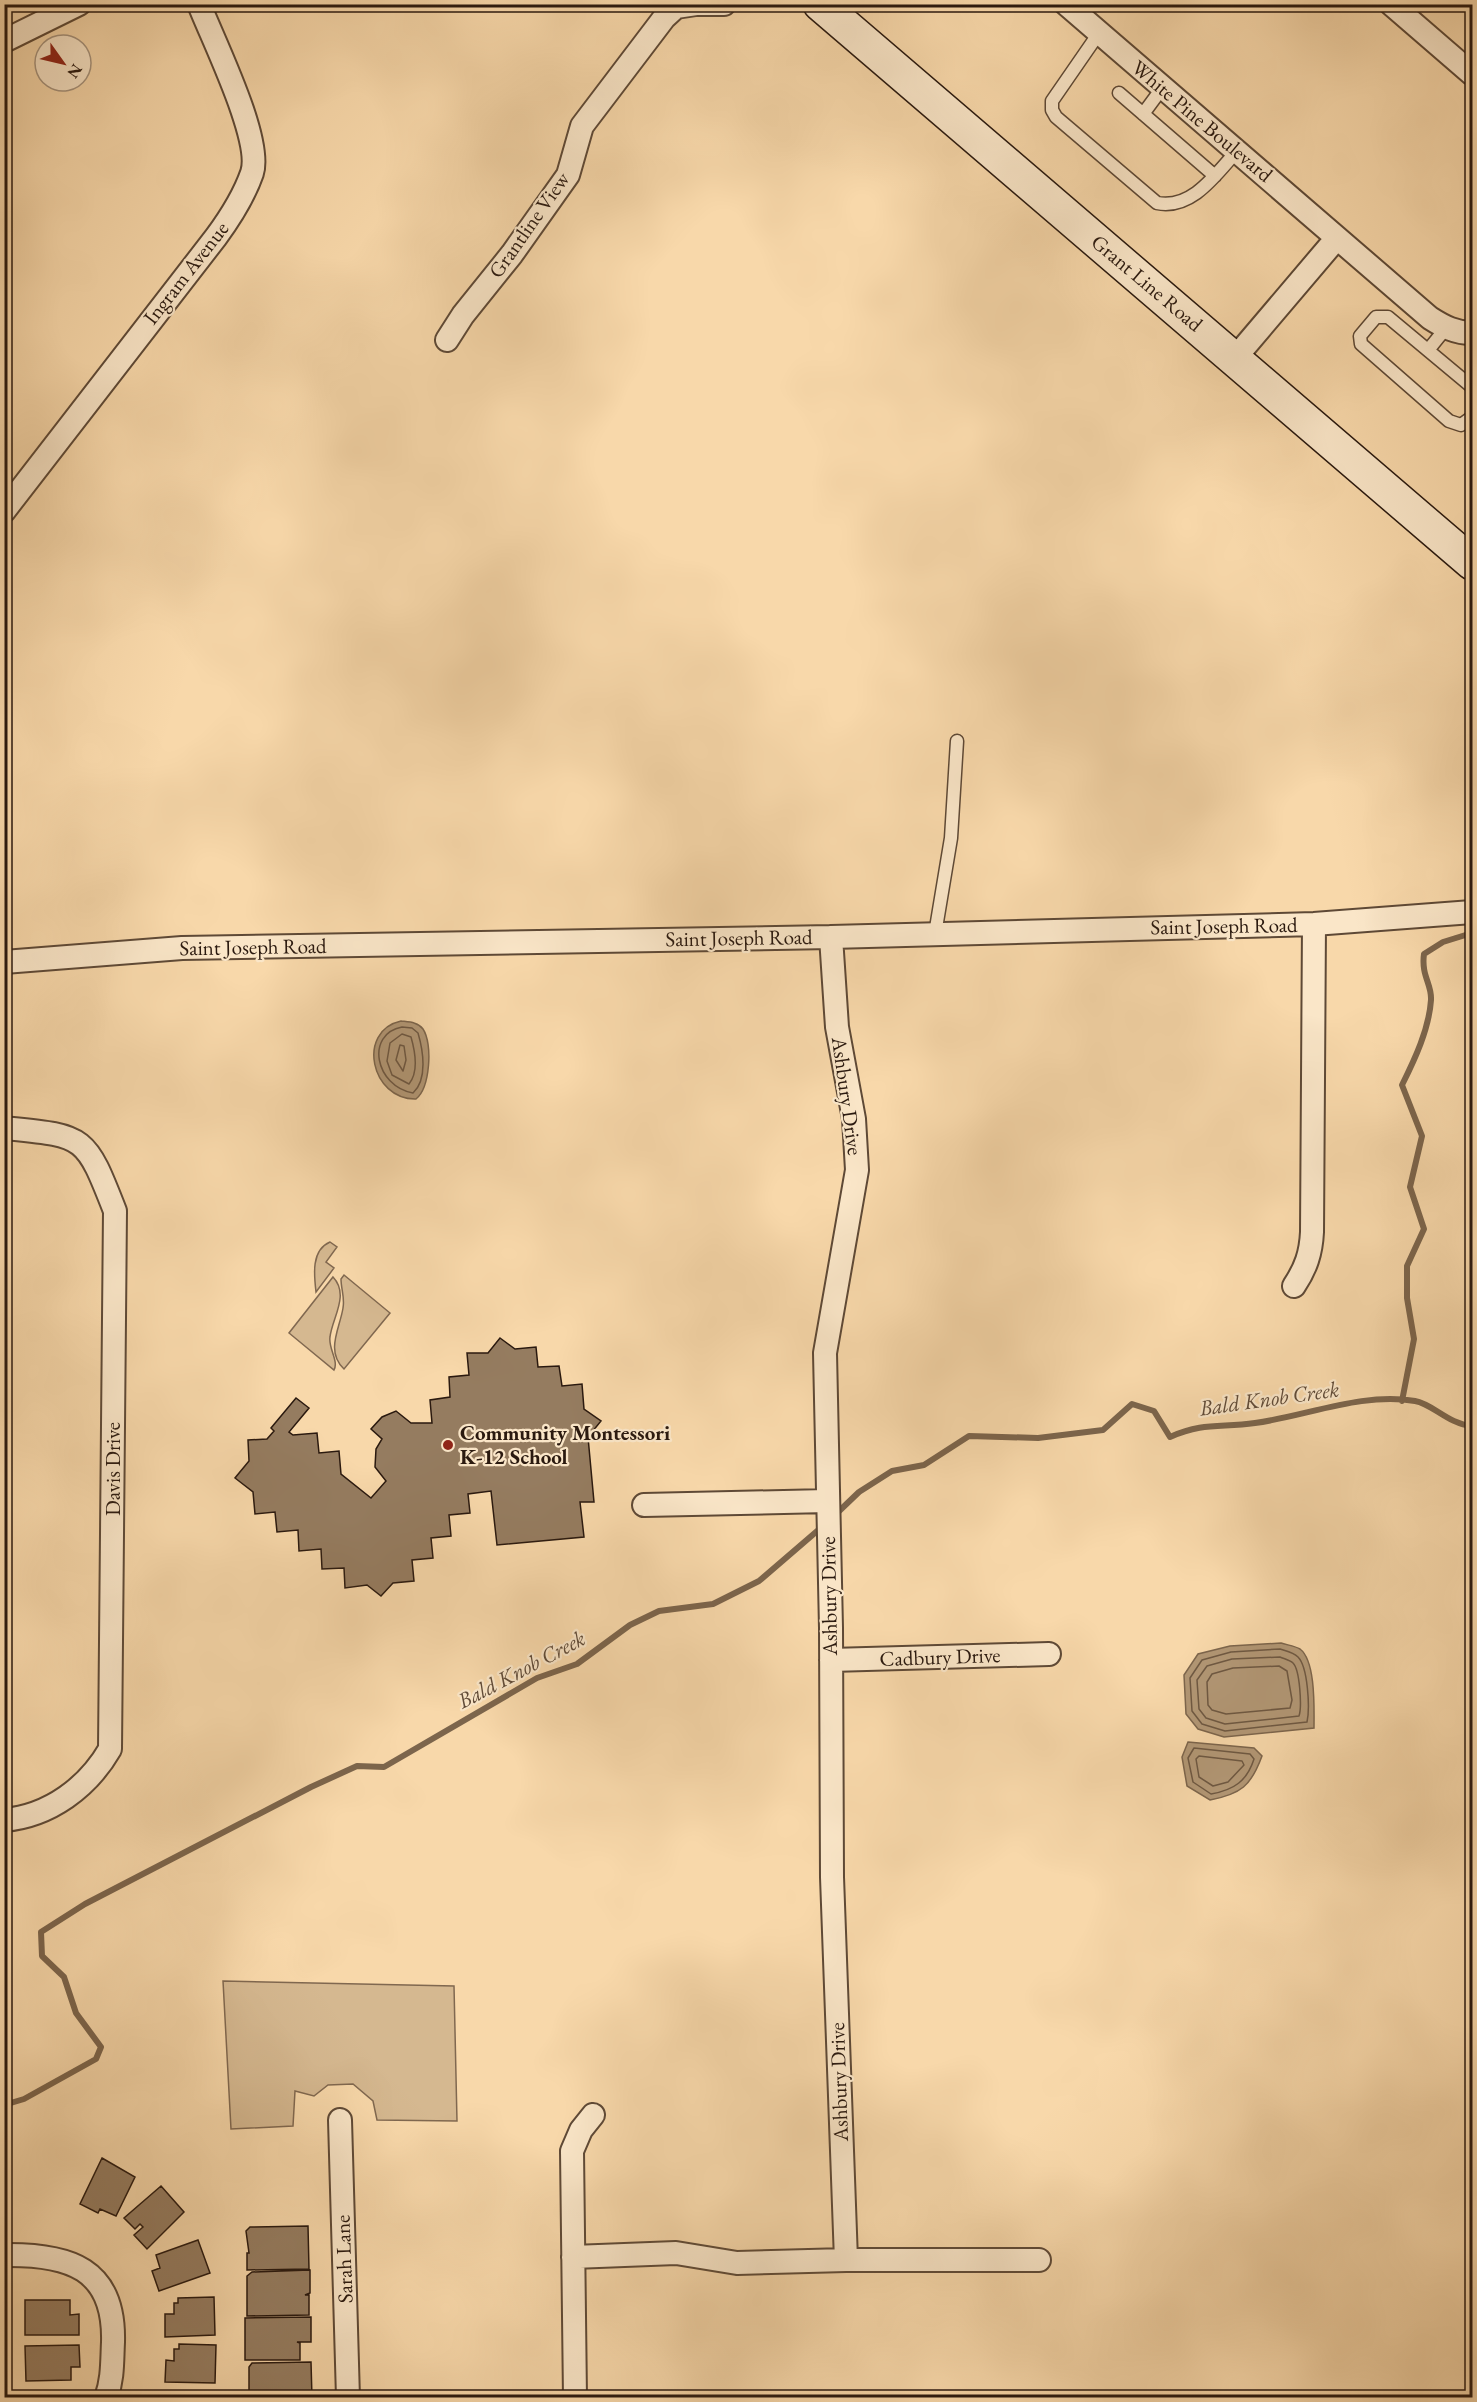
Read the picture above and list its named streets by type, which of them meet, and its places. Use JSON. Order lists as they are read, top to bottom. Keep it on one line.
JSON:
{"streets":{"main road":["Grant Line Road"],"street":["White Pine Boulevard","Grantline View","Ingram Avenue","Saint Joseph Road","Ashbury Drive","Davis Drive","Cadbury Drive","Sarah Lane"]},"crossings":[["Saint Joseph Road","Ashbury Drive"],["Ashbury Drive","Cadbury Drive"]],"water":["Bald Knob Creek"],"places":["Community Montessori K-12 School"],"north":"bottom right"}
